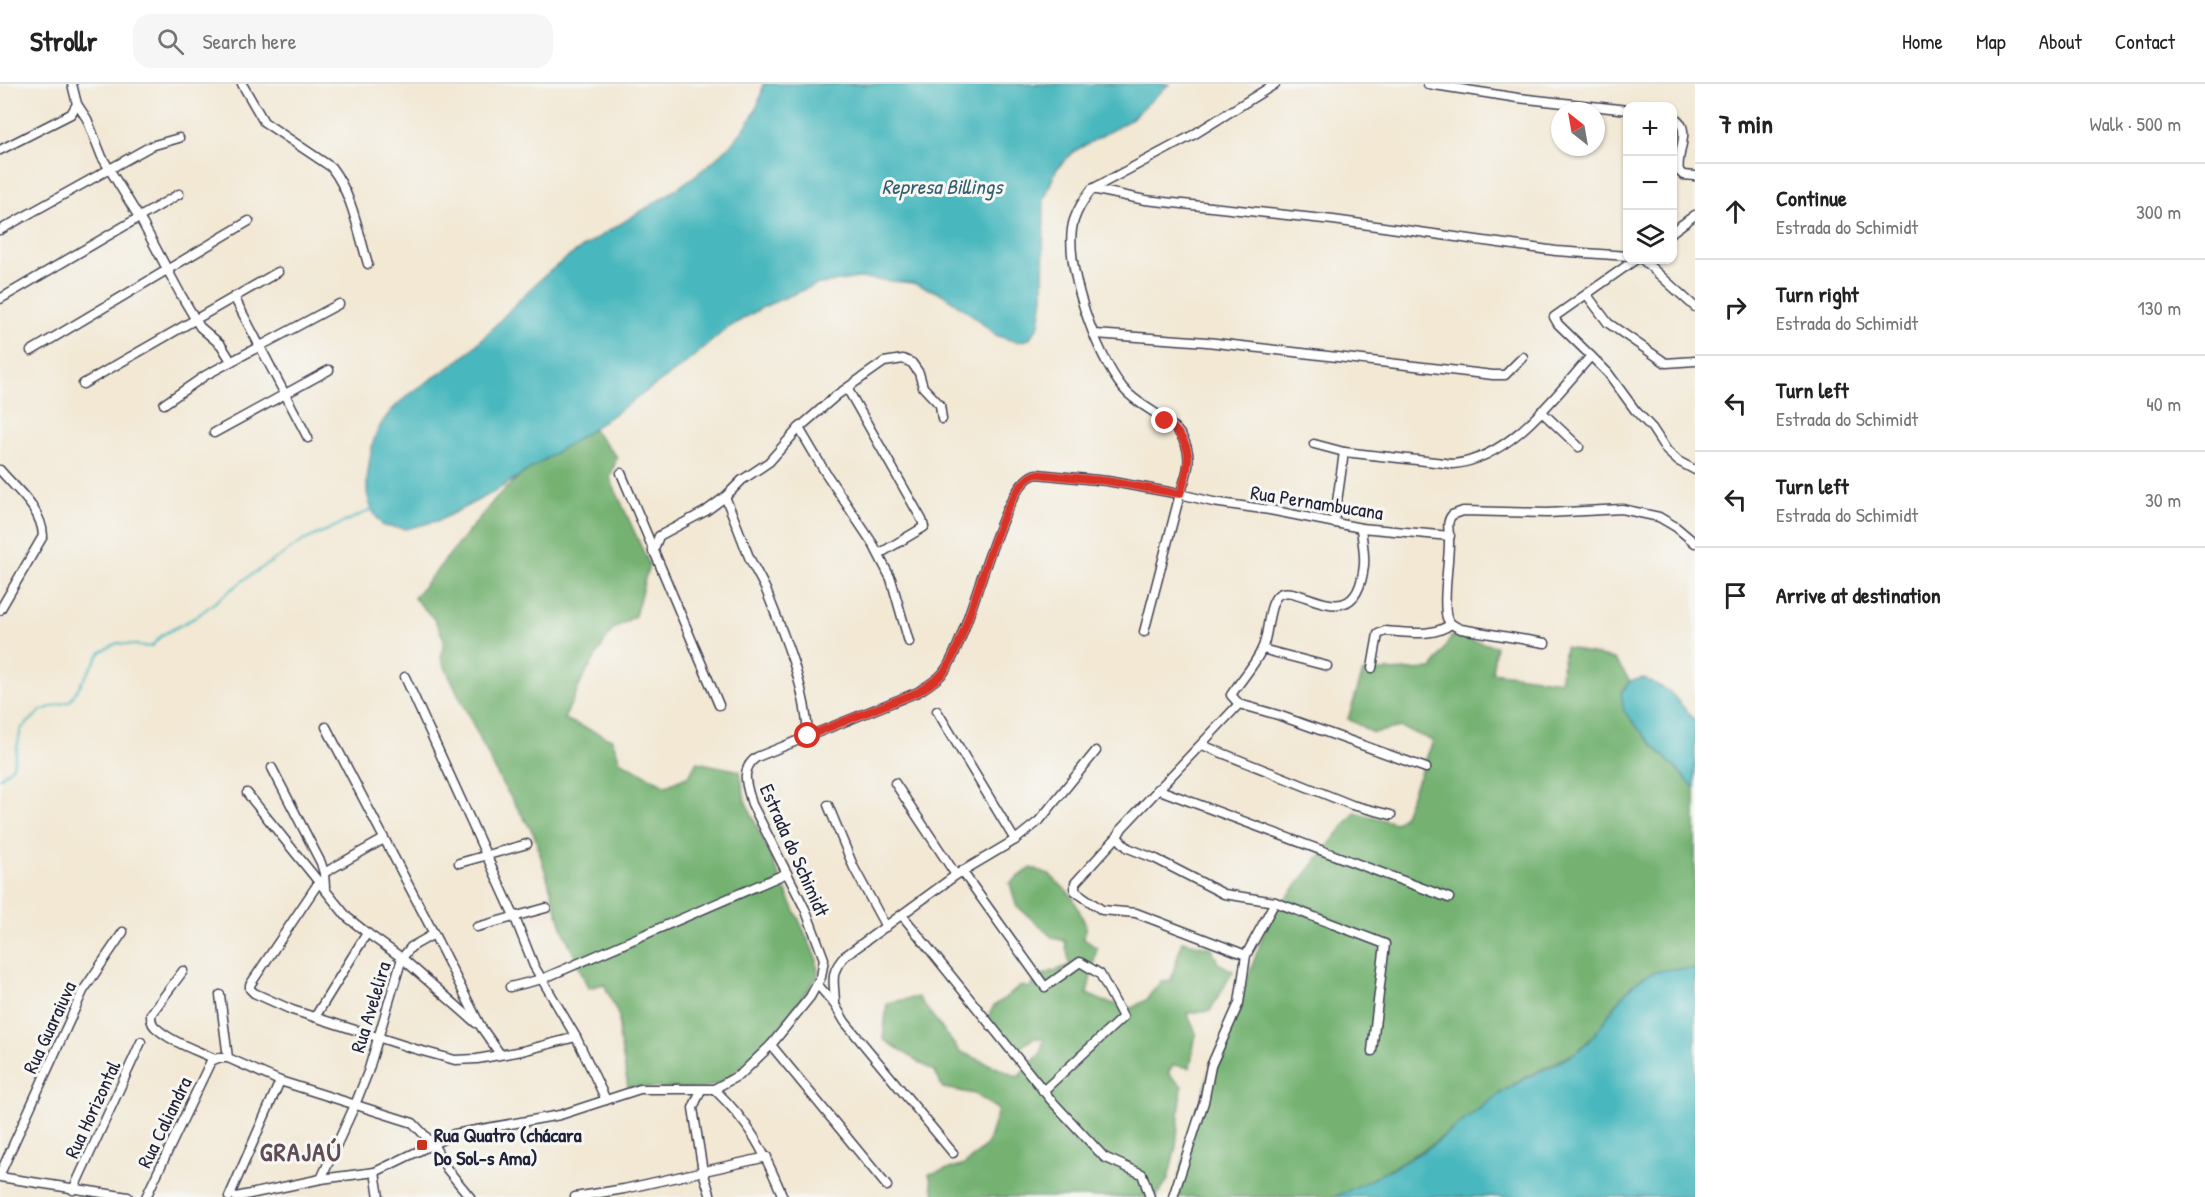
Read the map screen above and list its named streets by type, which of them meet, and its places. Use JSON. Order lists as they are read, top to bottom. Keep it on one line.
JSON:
{"streets":{"street":["Rua Pernambucana","Estrada do Schimidt","Rua Avelelira","Rua Guaraiuva","Rua Horizontal","Rua Caliandra"]},"crossings":[["Rua Pernambucana","Estrada do Schimidt"],["Estrada do Schimidt","Rua Avelelira"]],"districts":["GRAJAÚ"],"water":["Represa Billings"],"places":{"transit":["Rua Quatro (chácara Do Sol-s Ama)"]},"north":"top left","page":{"header":"Strollr","search":"Search here","nav":["Home","Map","About","Contact"],"heading":["7 min","Walk · 500 m"],"map_buttons":["+","−"],"list":[["Continue","Estrada do Schimidt","300 m"],["Turn right","Estrada do Schimidt","130 m"],["Turn left","Estrada do Schimidt","40 m"],["Turn left","Estrada do Schimidt","30 m"],"Arrive at destination"]}}
